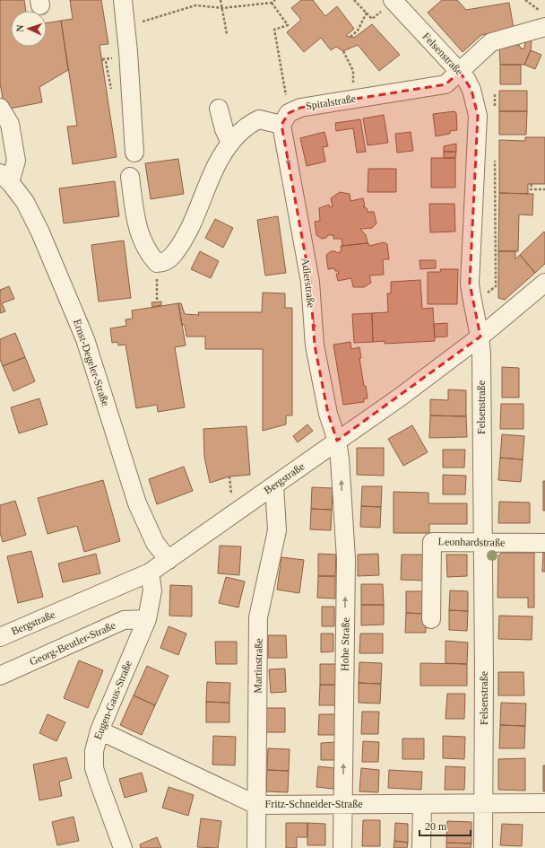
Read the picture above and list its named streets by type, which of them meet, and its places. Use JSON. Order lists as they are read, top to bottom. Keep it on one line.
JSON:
{"streets":{"street":["Felsenstraße","Spitalstraße","Adlerstraße","Ernst-Degeler-Straße","Bergstraße","Leonhardstraße","Georg-Beutler-Straße","Hohe Straße","Martinstraße","Eugen-Gaus-Straße","Fritz-Schneider-Straße"]},"crossings":[["Felsenstraße","Spitalstraße"],["Felsenstraße","Bergstraße"],["Felsenstraße","Leonhardstraße"],["Felsenstraße","Fritz-Schneider-Straße"],["Spitalstraße","Adlerstraße"],["Adlerstraße","Bergstraße"],["Adlerstraße","Hohe Straße"],["Ernst-Degeler-Straße","Bergstraße"],["Bergstraße","Hohe Straße"],["Bergstraße","Martinstraße"],["Bergstraße","Eugen-Gaus-Straße"],["Georg-Beutler-Straße","Eugen-Gaus-Straße"],["Hohe Straße","Fritz-Schneider-Straße"],["Martinstraße","Fritz-Schneider-Straße"],["Eugen-Gaus-Straße","Fritz-Schneider-Straße"]],"one_way":["Adlerstraße","Hohe Straße"],"scale_bar":"20 m","north":"left"}
